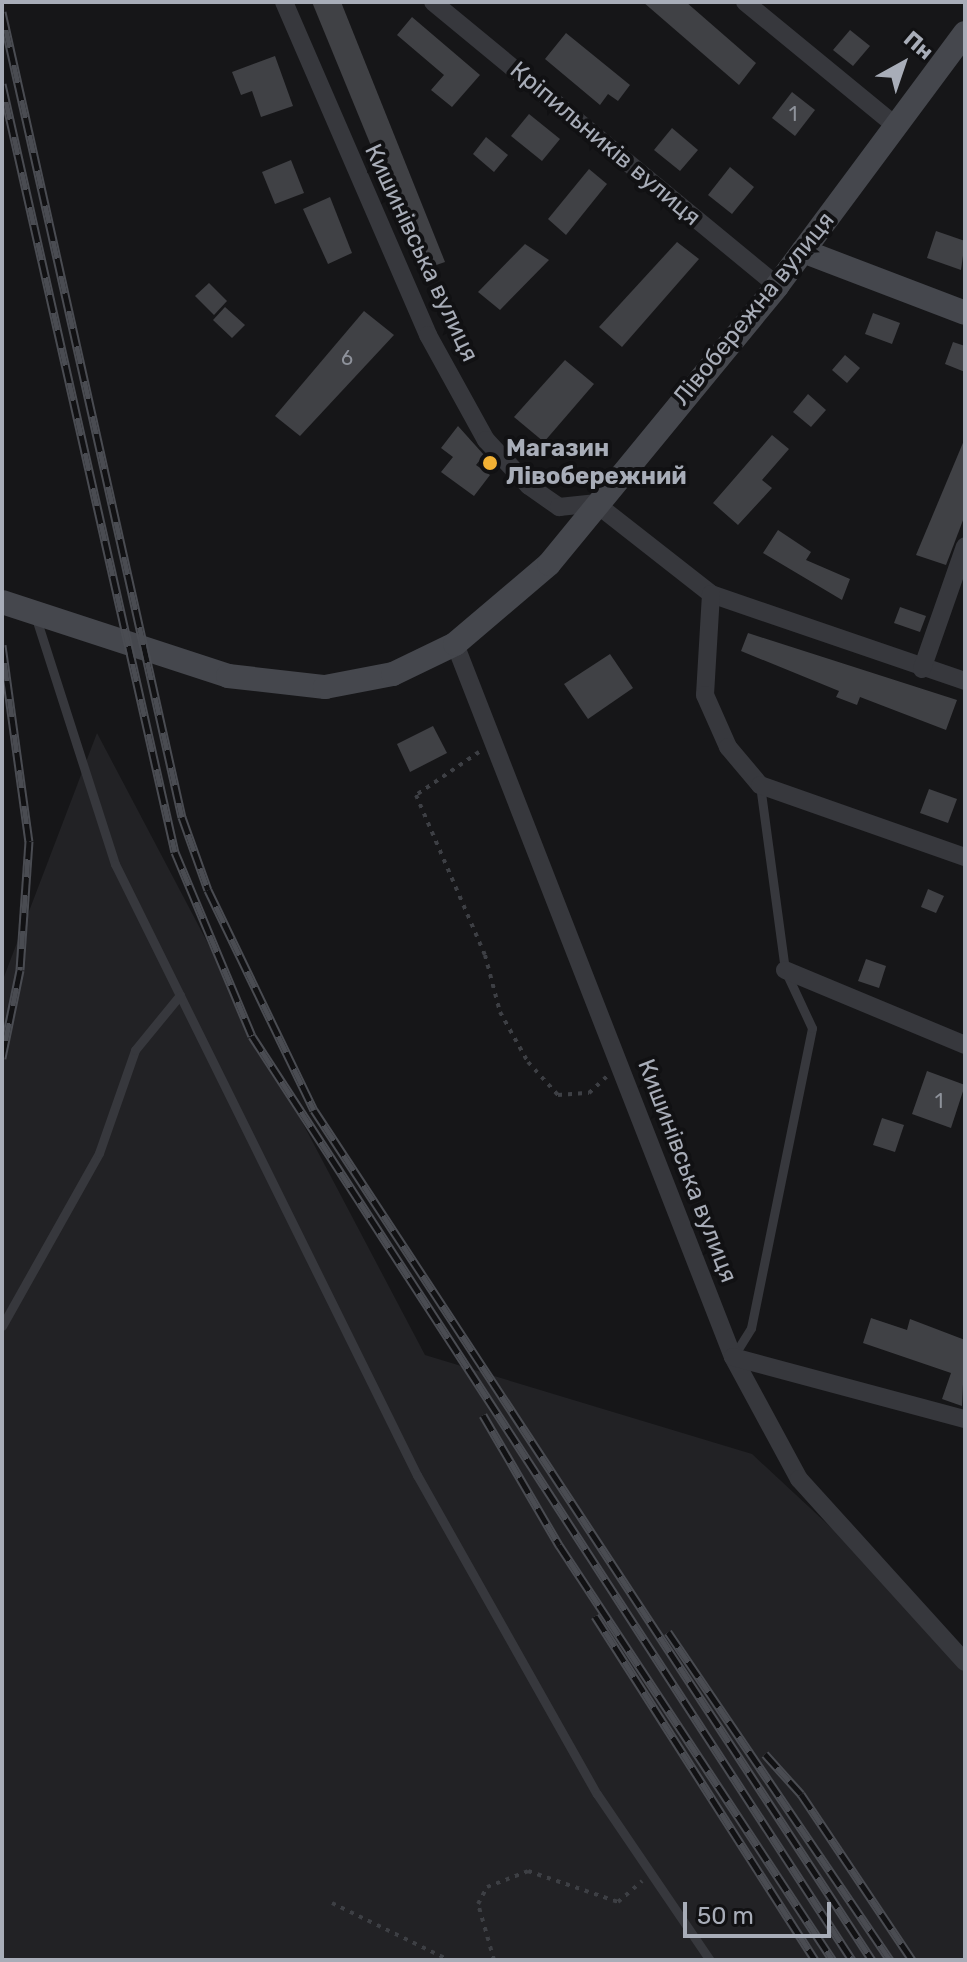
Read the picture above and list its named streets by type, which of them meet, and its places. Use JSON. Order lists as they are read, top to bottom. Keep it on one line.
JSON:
{"streets":{"main road":["Лівобережна вулиця"],"street":["Кріпильників вулиця","Кишинівська вулиця"]},"crossings":[["Кріпильників вулиця","Лівобережна вулиця"],["Кишинівська вулиця","Лівобережна вулиця"]],"places":["Магазин Лівобережний"],"house_numbers":["1","6","1"],"scale_bar":"50 m","north":"top right"}
